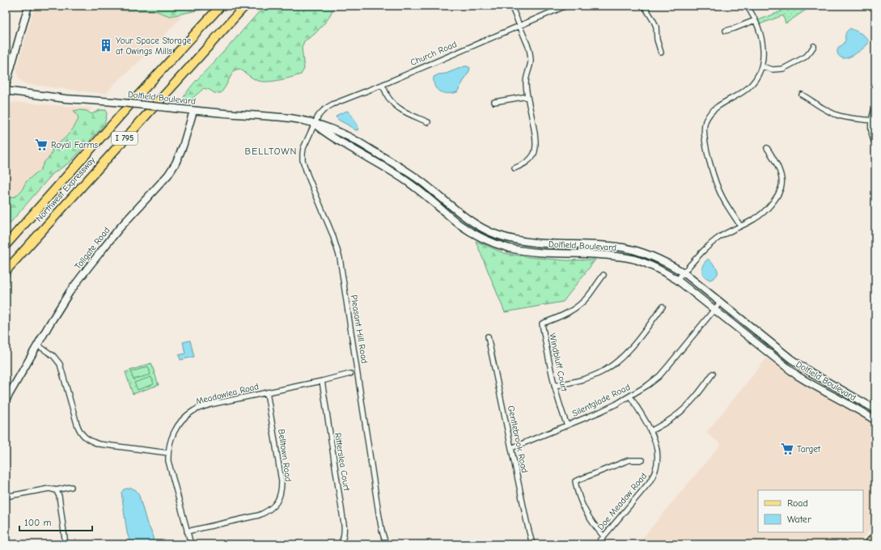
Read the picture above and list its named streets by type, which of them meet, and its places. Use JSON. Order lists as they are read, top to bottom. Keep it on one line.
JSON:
{"streets":{"highway":["I 795","Northwest Expressway"],"main road":["Dolfield Boulevard","Tollgate Road"],"street":["Church Road","Pleasant Hill Road","Windbluff Court","Meadowlea Road","Silentglade Road","Gentlebrook Road","Belltown Road","Ritterslea Court","Doe Meadow Road"]},"crossings":[["Church Road","Dolfield Boulevard"],["Church Road","Pleasant Hill Road"],["Dolfield Boulevard","Tollgate Road"],["Dolfield Boulevard","Pleasant Hill Road"],["Dolfield Boulevard","Silentglade Road"],["Windbluff Court","Silentglade Road"],["Meadowlea Road","Belltown Road"],["Meadowlea Road","Ritterslea Court"],["Silentglade Road","Gentlebrook Road"],["Silentglade Road","Doe Meadow Road"]],"districts":["BELLTOWN"],"places":{"building":["Your Space Storage at Owings Mills"],"supermarket":["Royal Farms","Target"]},"legend":["Road","Water"],"scale_bar":"100 m"}
